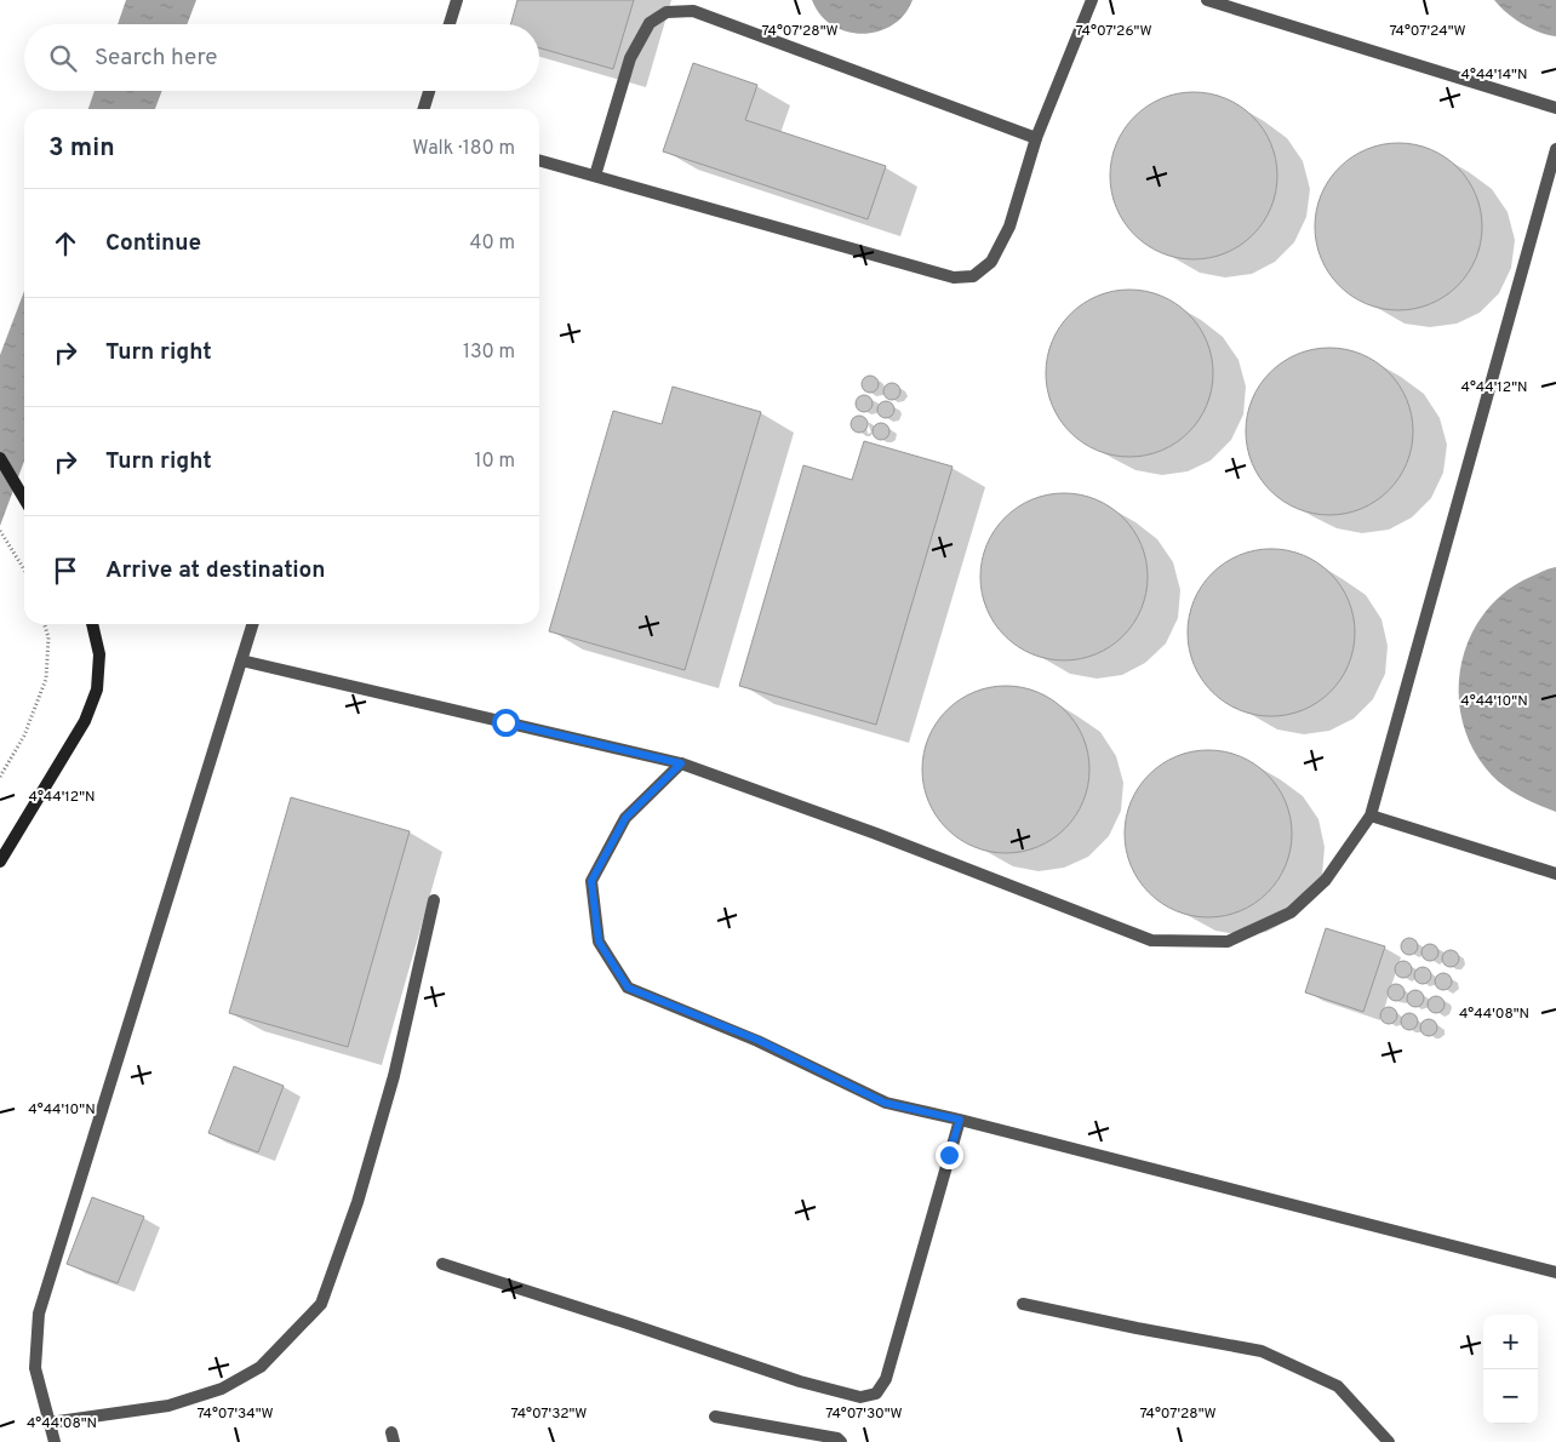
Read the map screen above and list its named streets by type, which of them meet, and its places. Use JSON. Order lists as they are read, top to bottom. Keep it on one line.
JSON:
{"page":{"search":"Search here","heading":["3 min","Walk · 180 m"],"list":[["Continue","40 m"],["Turn right","130 m"],["Turn right","10 m"],"Arrive at destination"],"map_buttons":["+","−"]},"coordinates":["74°07'28\"W","74°07'26\"W","74°07'24\"W","4°44'14\"N","4°44'12\"N","4°44'10\"N","4°44'08\"N","74°07'34\"W","74°07'32\"W","74°07'30\"W"]}
